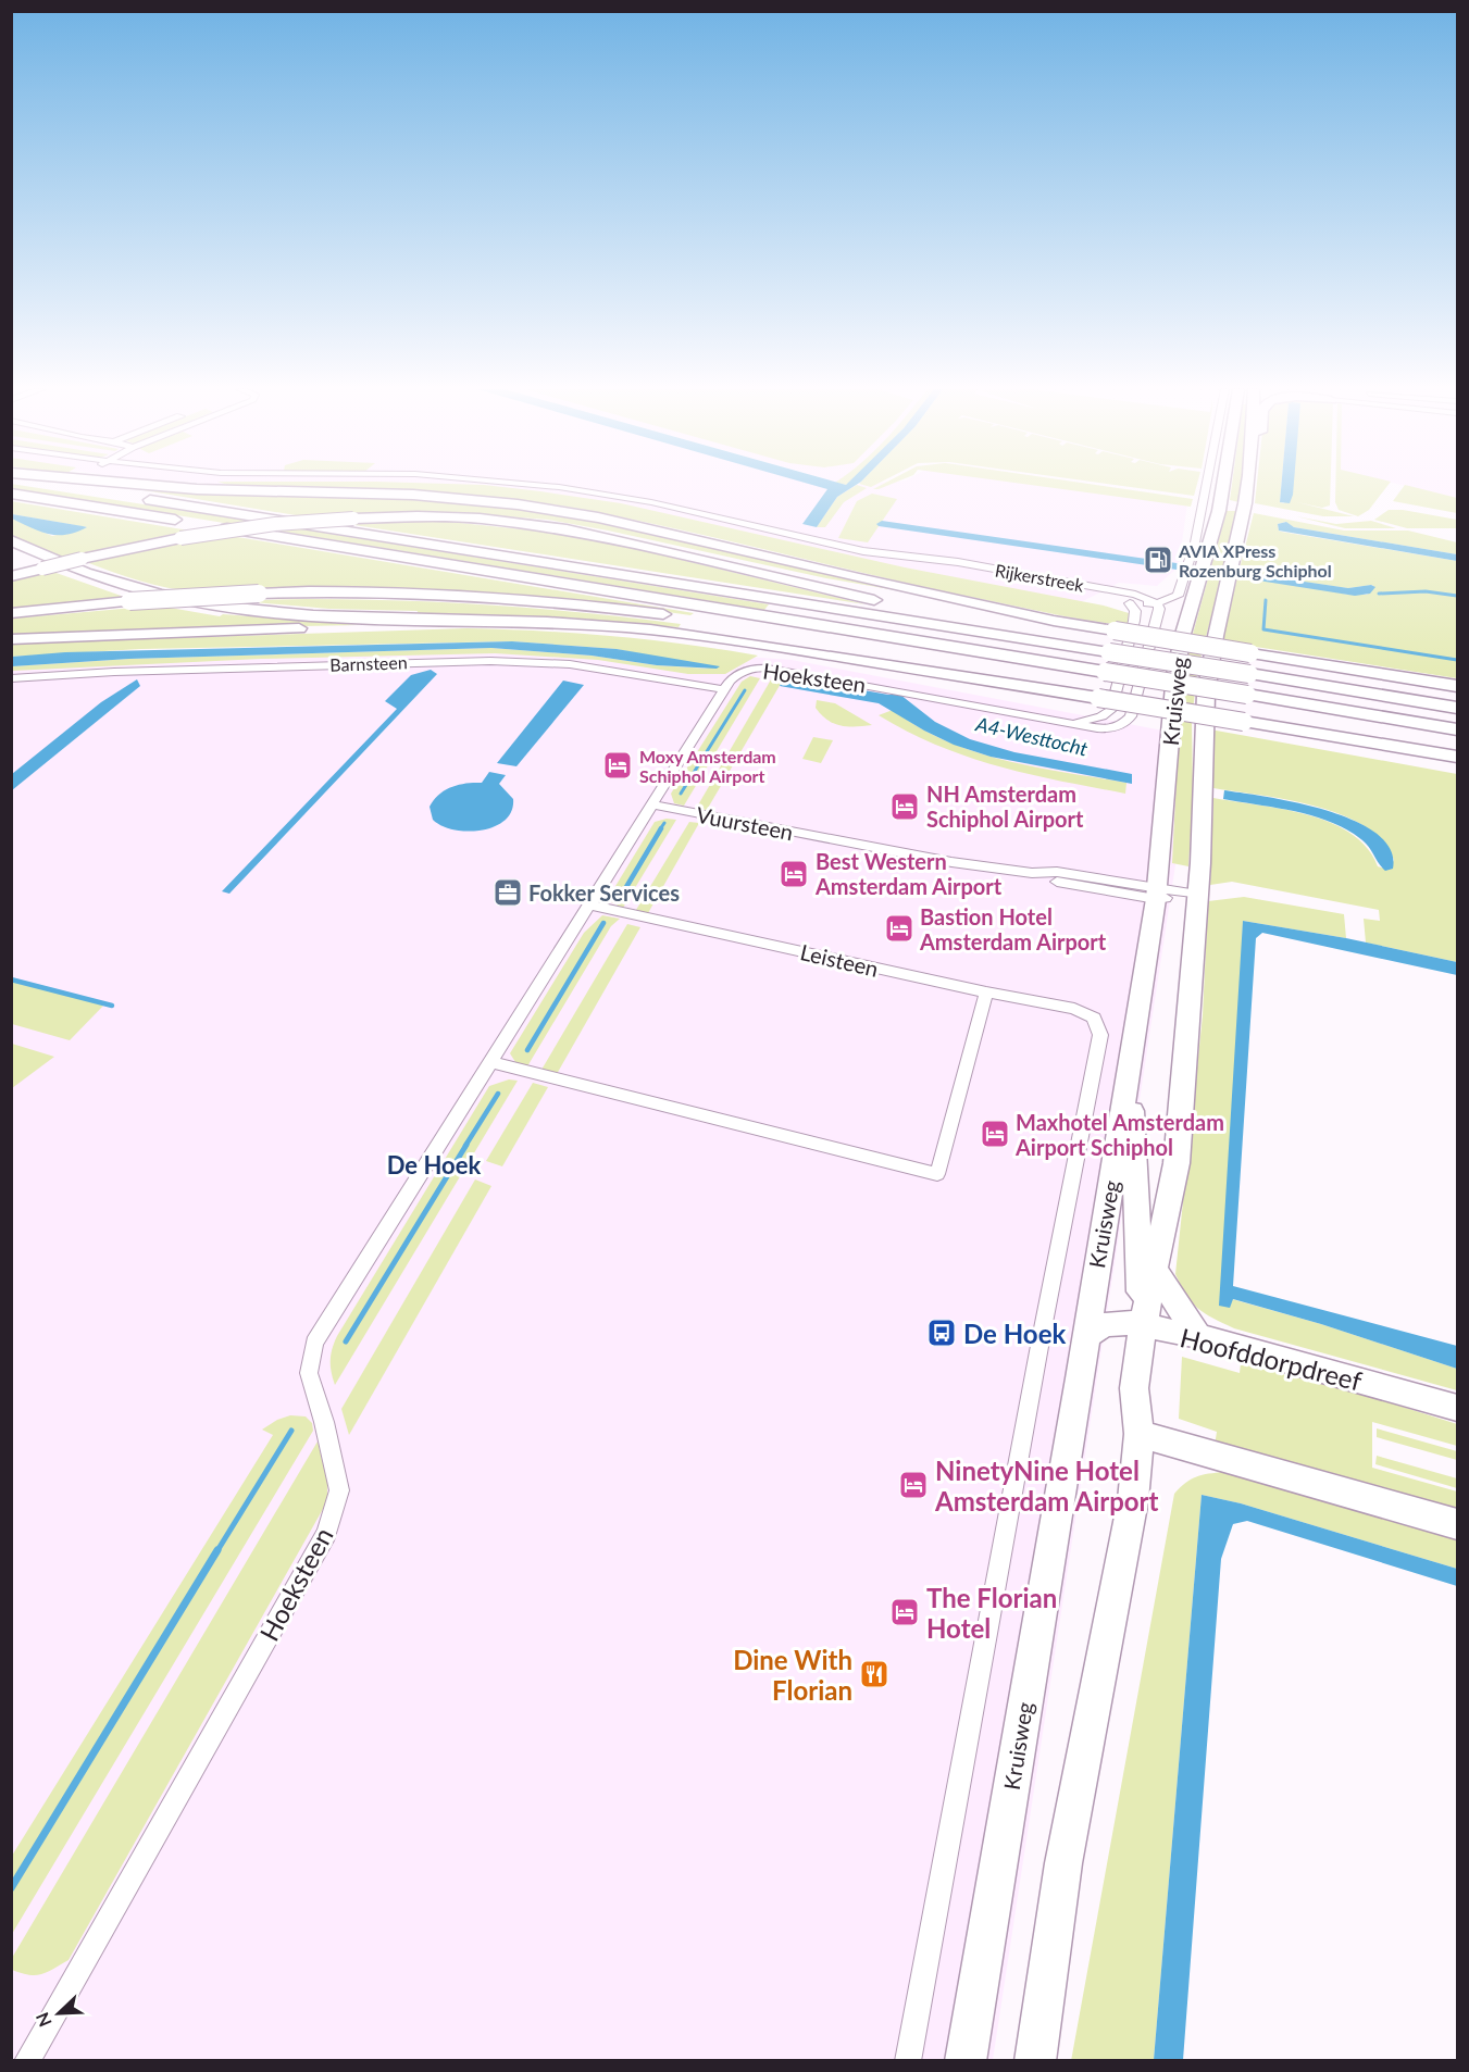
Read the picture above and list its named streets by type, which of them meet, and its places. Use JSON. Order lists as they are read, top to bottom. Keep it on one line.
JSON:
{"streets":{"highway":["Kruisweg","Hoofddorpdreef"],"street":["Rijkerstreek","Barnsteen","Hoeksteen","Vuursteen","Leisteen"]},"crossings":[["Rijkerstreek","Hoeksteen"],["Barnsteen","Hoeksteen"],["Hoeksteen","Kruisweg"],["Hoeksteen","Vuursteen"],["Hoeksteen","Leisteen"],["Kruisweg","Vuursteen"],["Kruisweg","Leisteen"],["Kruisweg","Hoofddorpdreef"]],"districts":["De Hoek"],"water":["A4-Westtocht"],"places":{"fuel station":["AVIA XPress Rozenburg Schiphol"],"hotel":["Moxy Amsterdam Schiphol Airport","NH Amsterdam Schiphol Airport","Best Western Amsterdam Airport","Bastion Hotel Amsterdam Airport","Maxhotel Amsterdam Airport Schiphol","NinetyNine Hotel Amsterdam Airport","The Florian Hotel"],"office":["Fokker Services"],"bus stop":["De Hoek"],"restaurant":["Dine With Florian"]},"north":"bottom left"}
